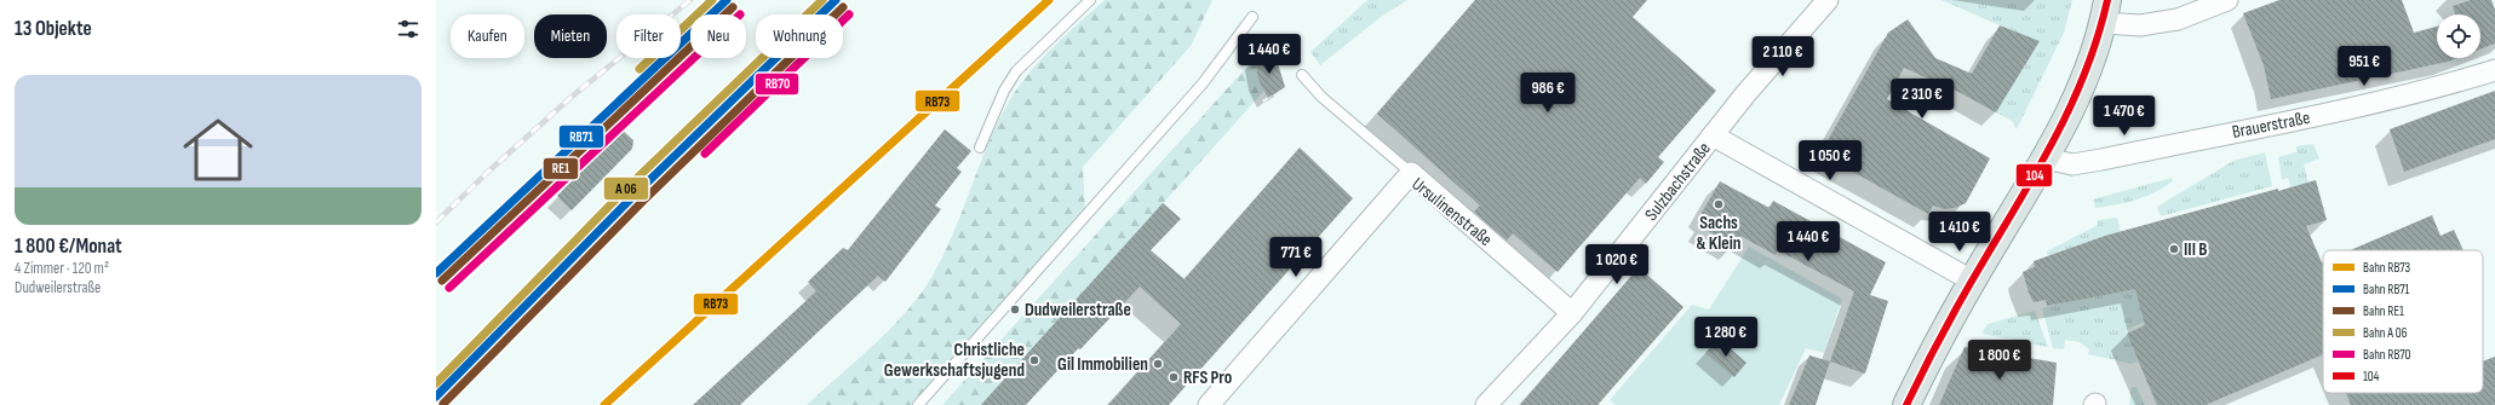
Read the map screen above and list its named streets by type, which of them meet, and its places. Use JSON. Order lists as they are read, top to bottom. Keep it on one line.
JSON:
{"streets":{"street":["Brauerstraße","Sulzbachstraße","Ursulinenstraße"]},"crossings":[["Sulzbachstraße","Ursulinenstraße"]],"places":["Sachs & Klein","III B","Dudweilerstraße","Christliche Gewerkschaftsjugend","Gil Immobilien","RFS Pro"],"lines":["rail line RB73","rail line RB71","transit line 104","rail line RE1","rail line RB70"],"legend":["Bahn RB73","Bahn RB71","Bahn RE1","Bahn A 06","Bahn RB70","104"],"page":{"heading":"13 Objekte","chip":["Kaufen","Mieten","Filter","Neu","Wohnung"],"price":["1 440 €","2 110 €","951 €","986 €","2 310 €","1 470 €","1 050 €","1 410 €","1 440 €","771 €","1 020 €","1 280 €","1 800 €"],"list":[{"name":"1 800 €/Monat","note":"4 Zimmer · 120 m² · Dudweilerstraße"}]}}
